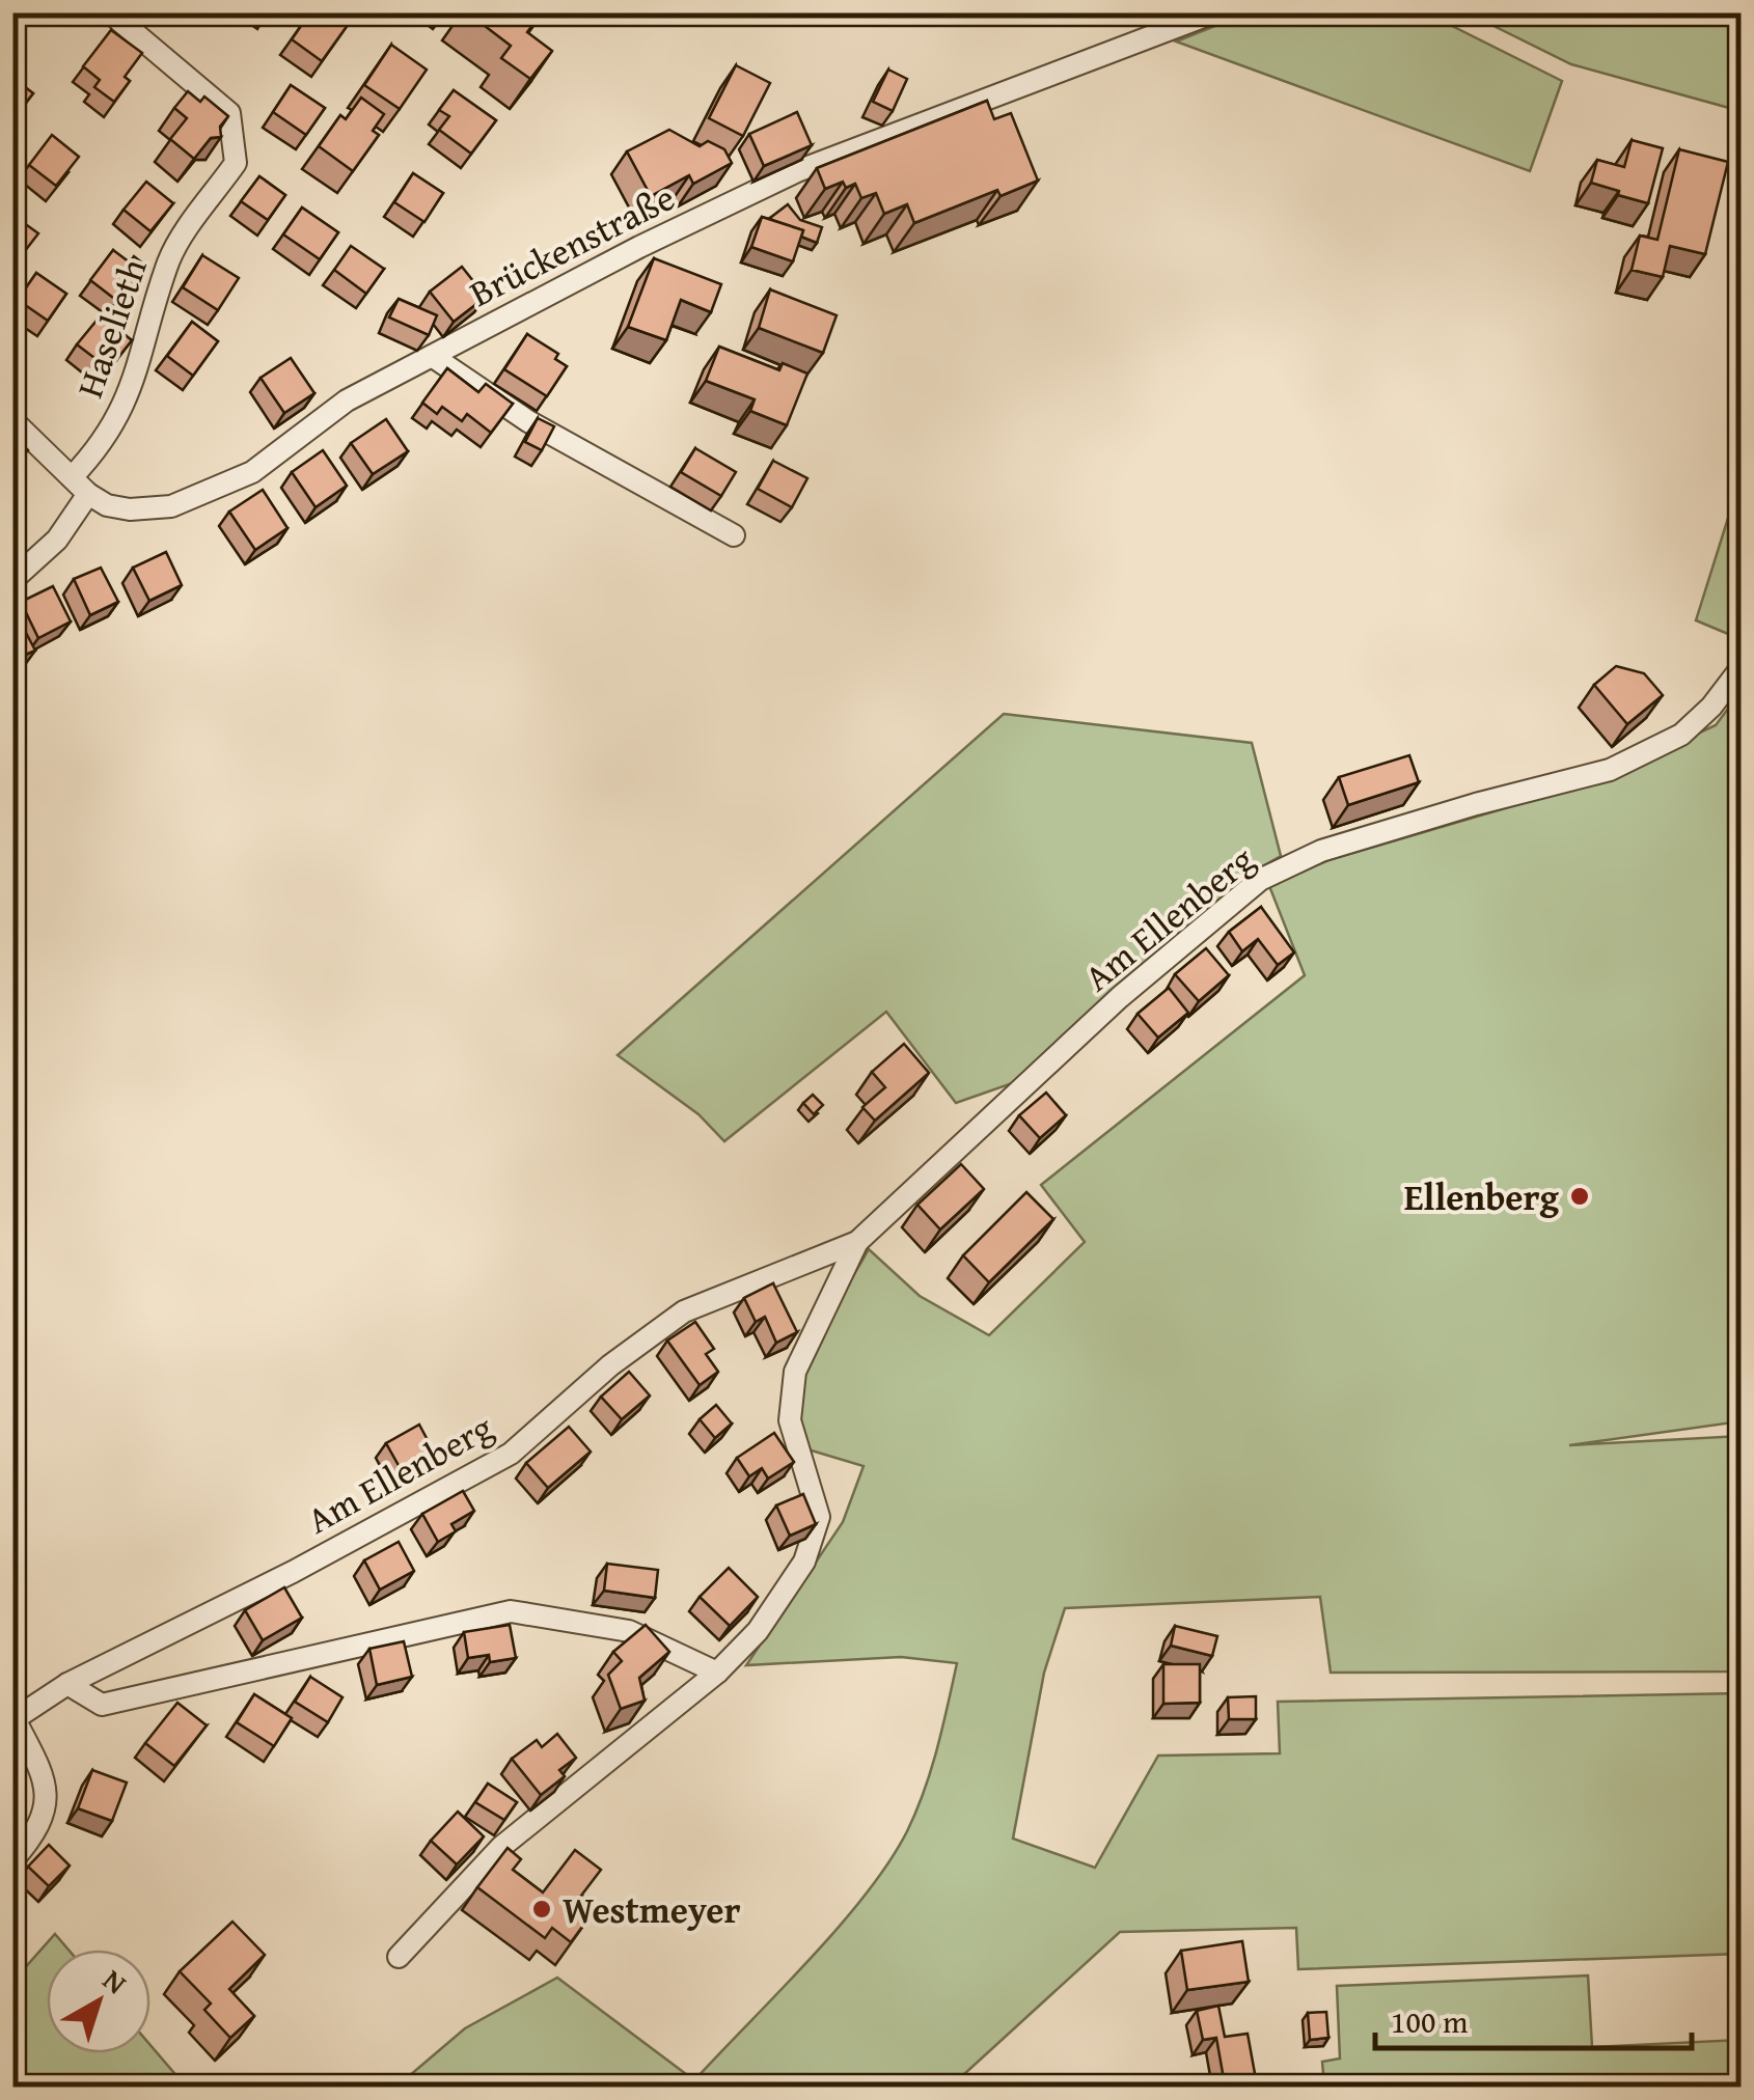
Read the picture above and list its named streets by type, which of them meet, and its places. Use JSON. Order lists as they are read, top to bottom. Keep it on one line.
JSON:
{"streets":{"street":["Brückenstraße","Haselieth","Am Ellenberg"]},"places":["Ellenberg","Westmeyer"],"scale_bar":"100 m","north":"top right"}
